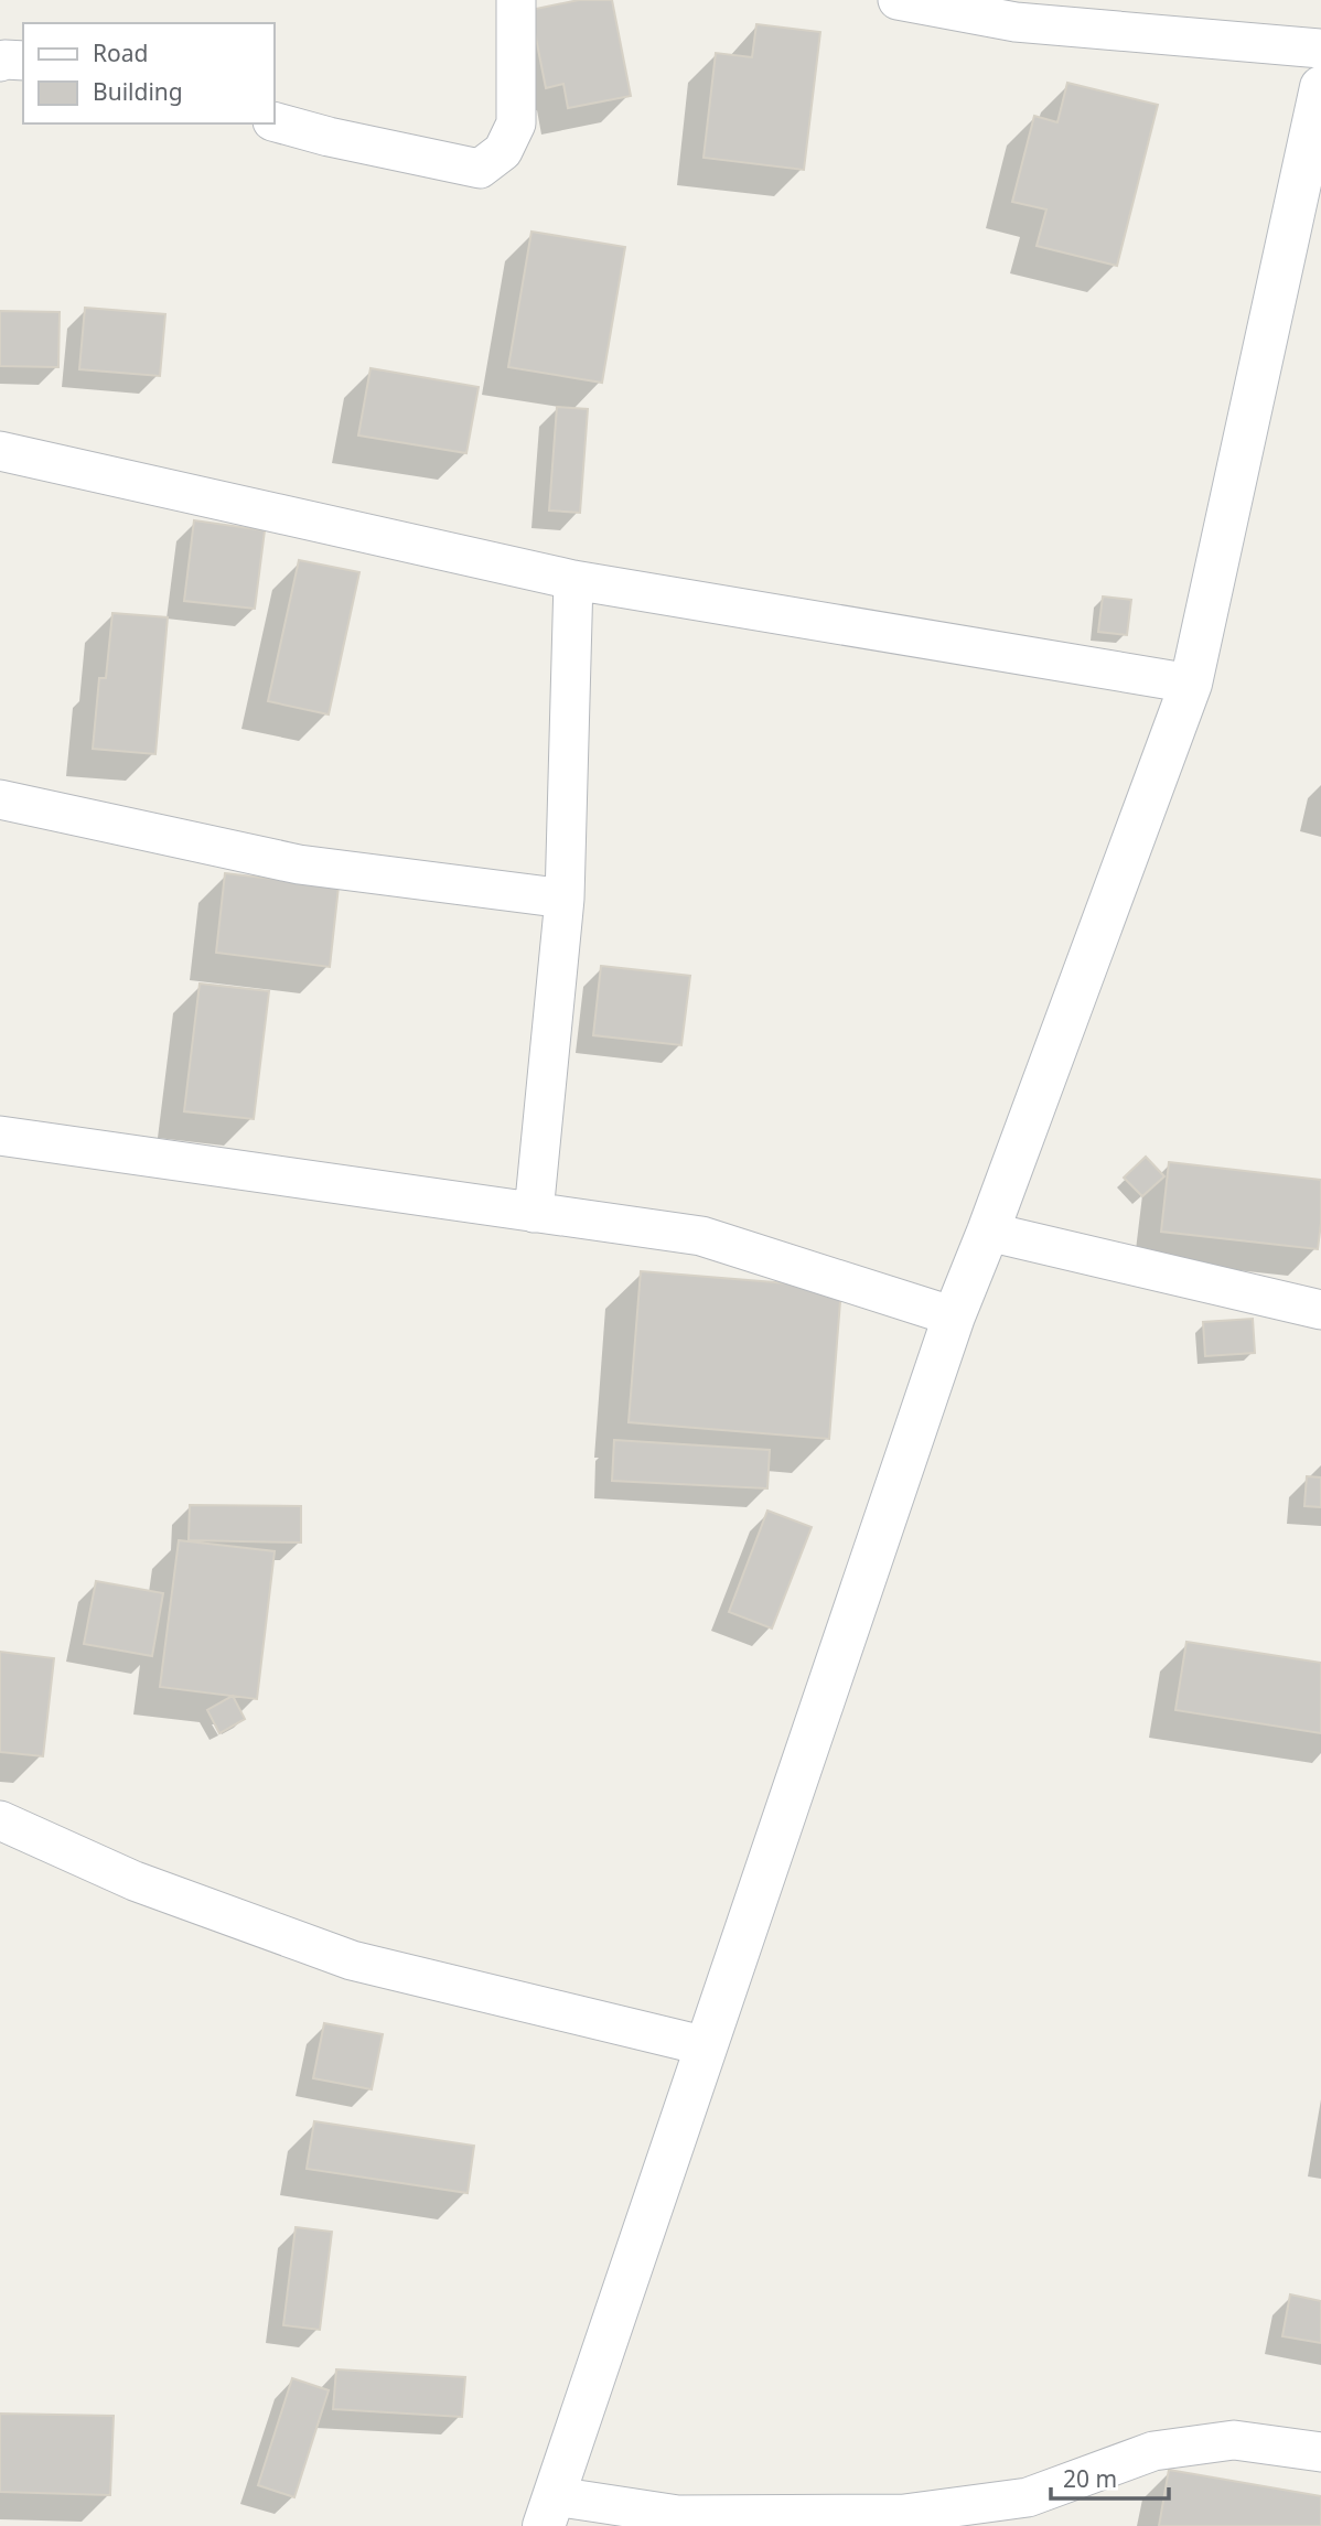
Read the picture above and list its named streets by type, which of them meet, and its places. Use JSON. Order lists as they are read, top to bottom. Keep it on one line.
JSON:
{"legend":["Road","Building"],"scale_bar":"20 m"}
